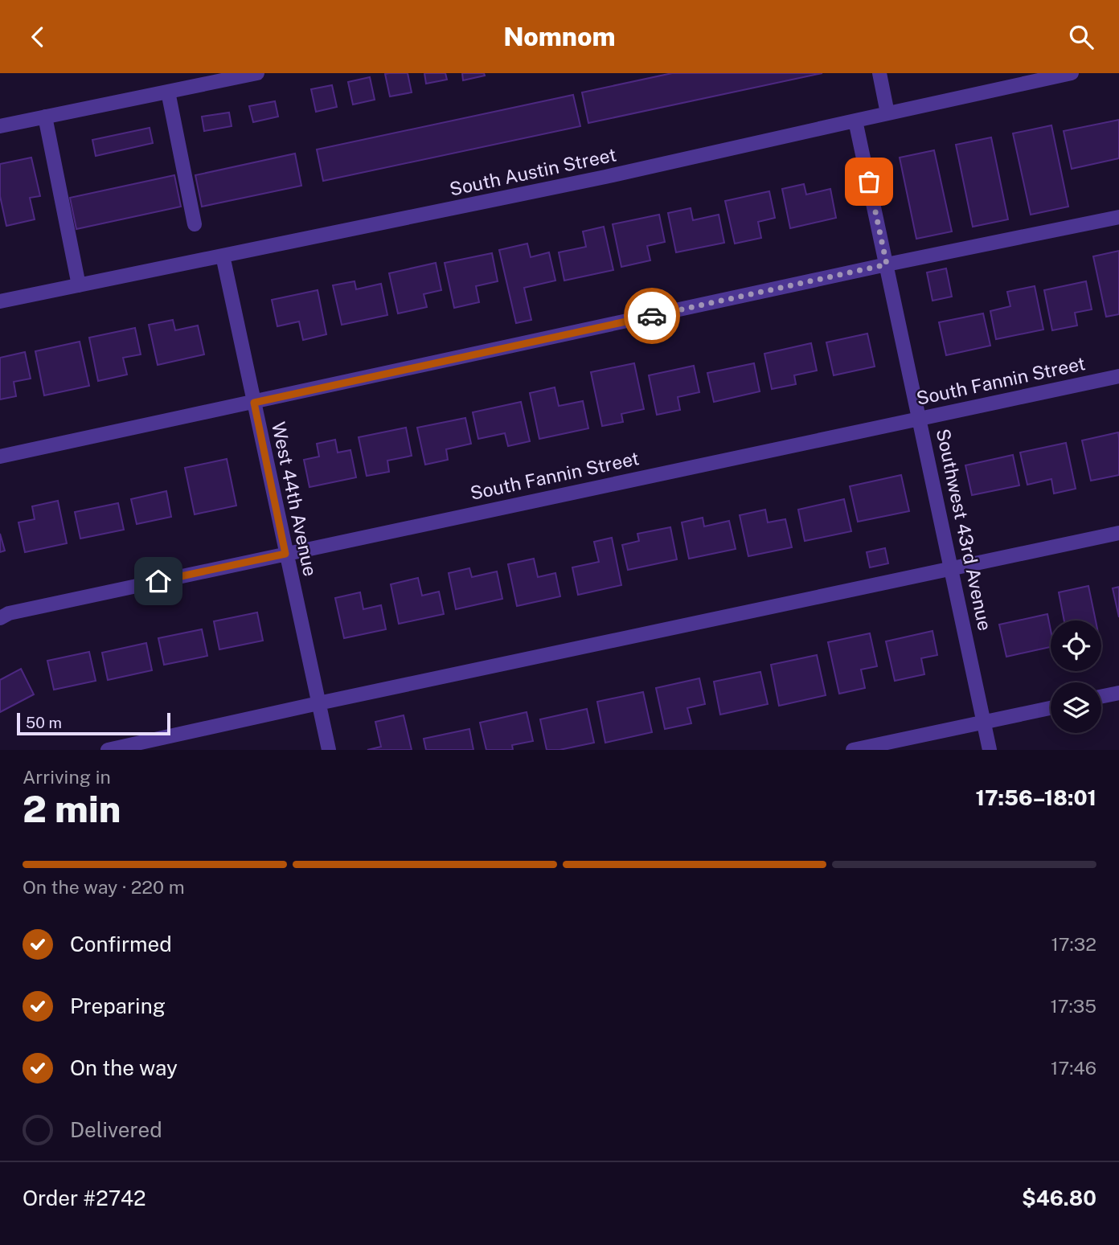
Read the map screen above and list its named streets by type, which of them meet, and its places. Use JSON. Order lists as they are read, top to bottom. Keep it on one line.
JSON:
{"streets":{"street":["South Austin Street","South Fannin Street","West 44th Avenue","Southwest 43rd Avenue"]},"crossings":[["South Austin Street","West 44th Avenue"],["South Austin Street","Southwest 43rd Avenue"],["South Fannin Street","West 44th Avenue"],["South Fannin Street","Southwest 43rd Avenue"]],"scale_bar":"50 m","page":{"header":"Nomnom","scale":"50 m","heading":["2 min","Arriving in","17:56–18:01"],"panel":["Order #2742","$46.80"],"bar":"On the way · 220 m","list":[["Confirmed","17:32"],["Preparing","17:35"],["On the way","17:46"],"Delivered"]}}
